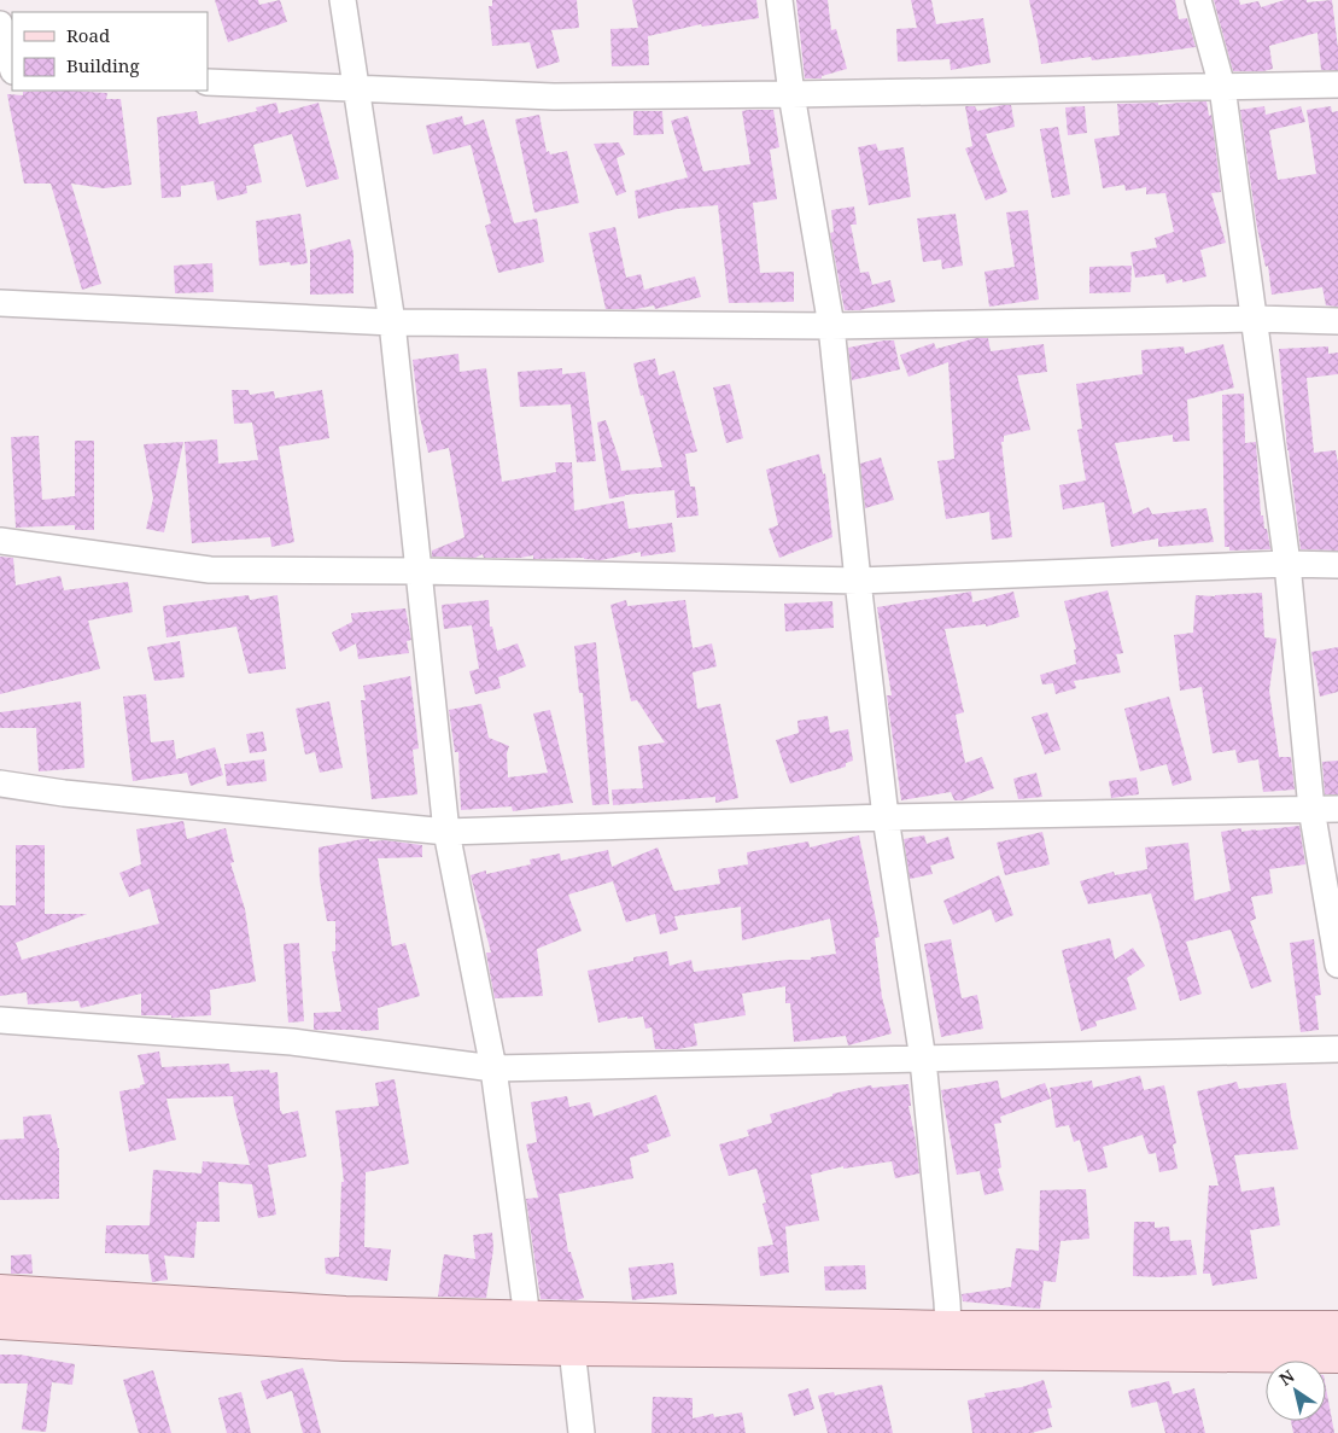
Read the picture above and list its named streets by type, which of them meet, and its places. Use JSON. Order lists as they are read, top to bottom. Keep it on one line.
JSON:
{"legend":["Road","Building"],"north":"top left"}
